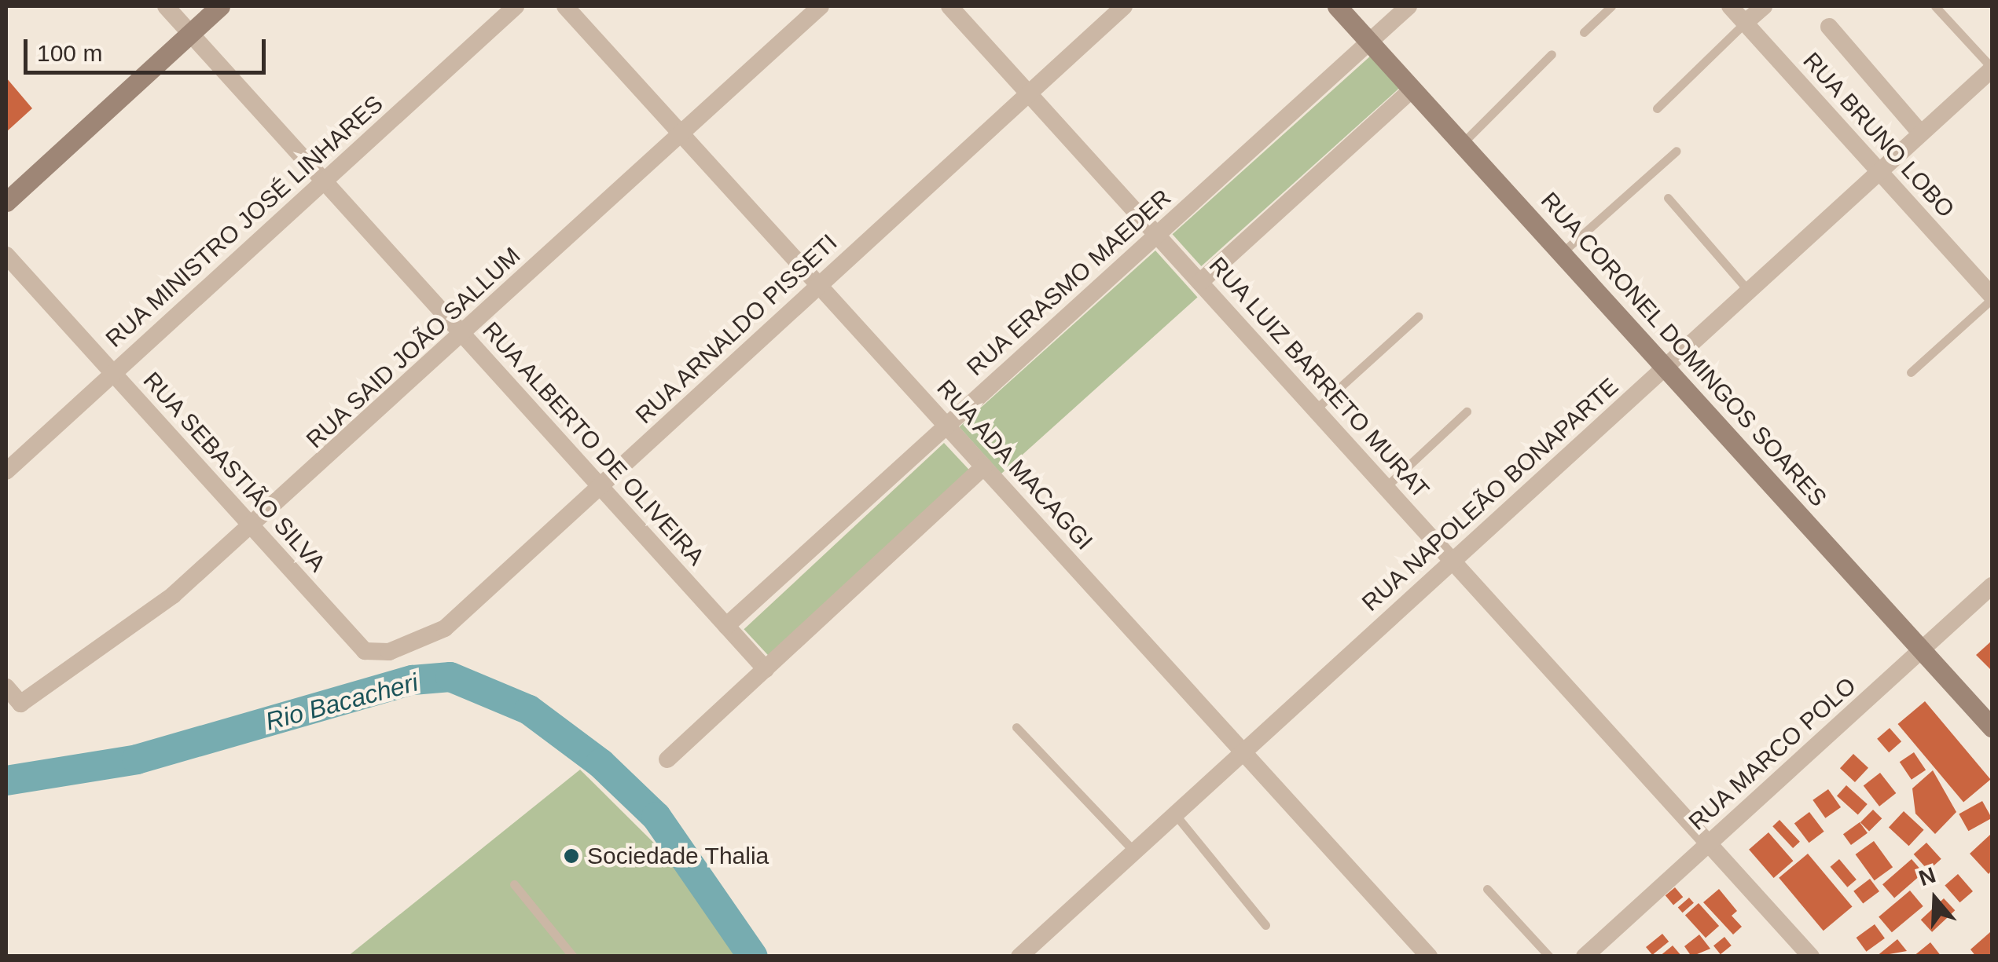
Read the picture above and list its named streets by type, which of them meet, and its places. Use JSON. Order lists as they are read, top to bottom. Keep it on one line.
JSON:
{"streets":{"street":["RUA BRUNO LOBO","RUA MINISTRO JOSÉ LINHARES","RUA ERASMO MAEDER","RUA ARNALDO PISSETI","RUA SAID JOÃO SALLUM","RUA CORONEL DOMINGOS SOARES","RUA LUIZ BARRETO MURAT","RUA ALBERTO DE OLIVEIRA","RUA ADA MACAGGI","RUA SEBASTIÃO SILVA","RUA NAPOLEÃO BONAPARTE","RUA MARCO POLO"]},"crossings":[["RUA BRUNO LOBO","RUA NAPOLEÃO BONAPARTE"],["RUA MINISTRO JOSÉ LINHARES","RUA ALBERTO DE OLIVEIRA"],["RUA MINISTRO JOSÉ LINHARES","RUA SEBASTIÃO SILVA"],["RUA ERASMO MAEDER","RUA CORONEL DOMINGOS SOARES"],["RUA ERASMO MAEDER","RUA LUIZ BARRETO MURAT"],["RUA ERASMO MAEDER","RUA ALBERTO DE OLIVEIRA"],["RUA ERASMO MAEDER","RUA ADA MACAGGI"],["RUA ARNALDO PISSETI","RUA LUIZ BARRETO MURAT"],["RUA ARNALDO PISSETI","RUA ALBERTO DE OLIVEIRA"],["RUA ARNALDO PISSETI","RUA ADA MACAGGI"],["RUA ARNALDO PISSETI","RUA SEBASTIÃO SILVA"],["RUA SAID JOÃO SALLUM","RUA ALBERTO DE OLIVEIRA"],["RUA SAID JOÃO SALLUM","RUA ADA MACAGGI"],["RUA SAID JOÃO SALLUM","RUA SEBASTIÃO SILVA"],["RUA CORONEL DOMINGOS SOARES","RUA NAPOLEÃO BONAPARTE"],["RUA CORONEL DOMINGOS SOARES","RUA MARCO POLO"],["RUA LUIZ BARRETO MURAT","RUA NAPOLEÃO BONAPARTE"],["RUA LUIZ BARRETO MURAT","RUA MARCO POLO"],["RUA ADA MACAGGI","RUA NAPOLEÃO BONAPARTE"]],"water":["Rio Bacacheri"],"places":["Sociedade Thalia"],"scale_bar":"100 m","north":"top"}
